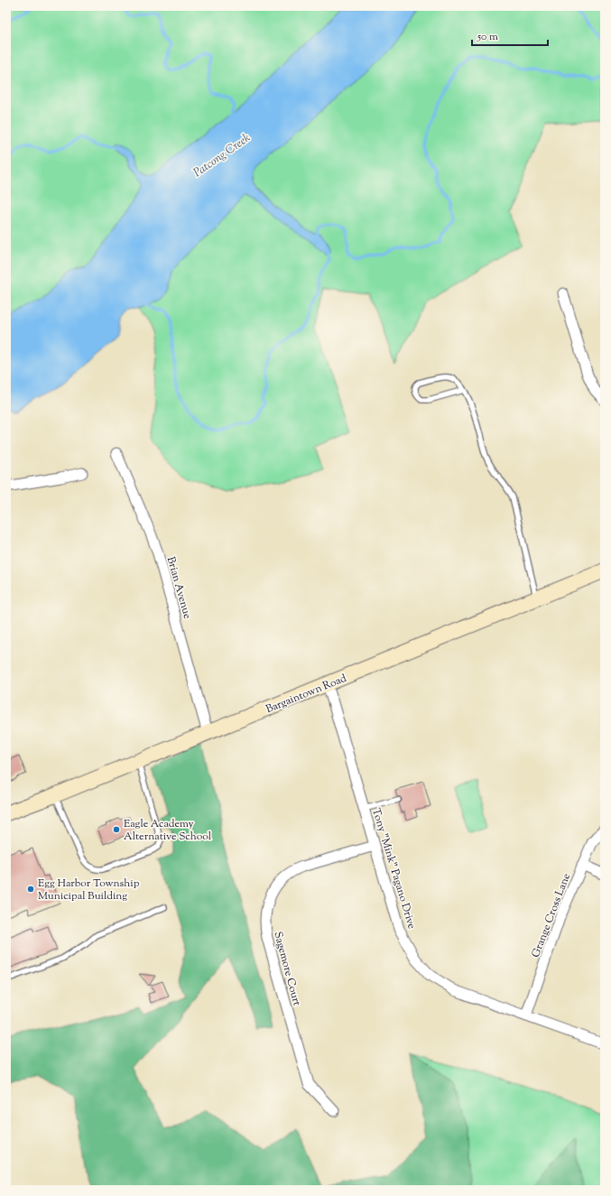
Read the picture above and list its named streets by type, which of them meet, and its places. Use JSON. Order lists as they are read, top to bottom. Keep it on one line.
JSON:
{"streets":{"main road":["Bargaintown Road"],"street":["Brian Avenue","Tony \"Mink\" Pagano Drive","Grange Cross Lane","Sagemore Court"]},"crossings":[["Brian Avenue","Bargaintown Road"],["Bargaintown Road","Tony \"Mink\" Pagano Drive"],["Tony \"Mink\" Pagano Drive","Grange Cross Lane"],["Tony \"Mink\" Pagano Drive","Sagemore Court"]],"water":["Patcong Creek"],"places":["Eagle Academy Alternative School","Egg Harbor Township Municipal Building"],"scale_bar":"50 m"}
